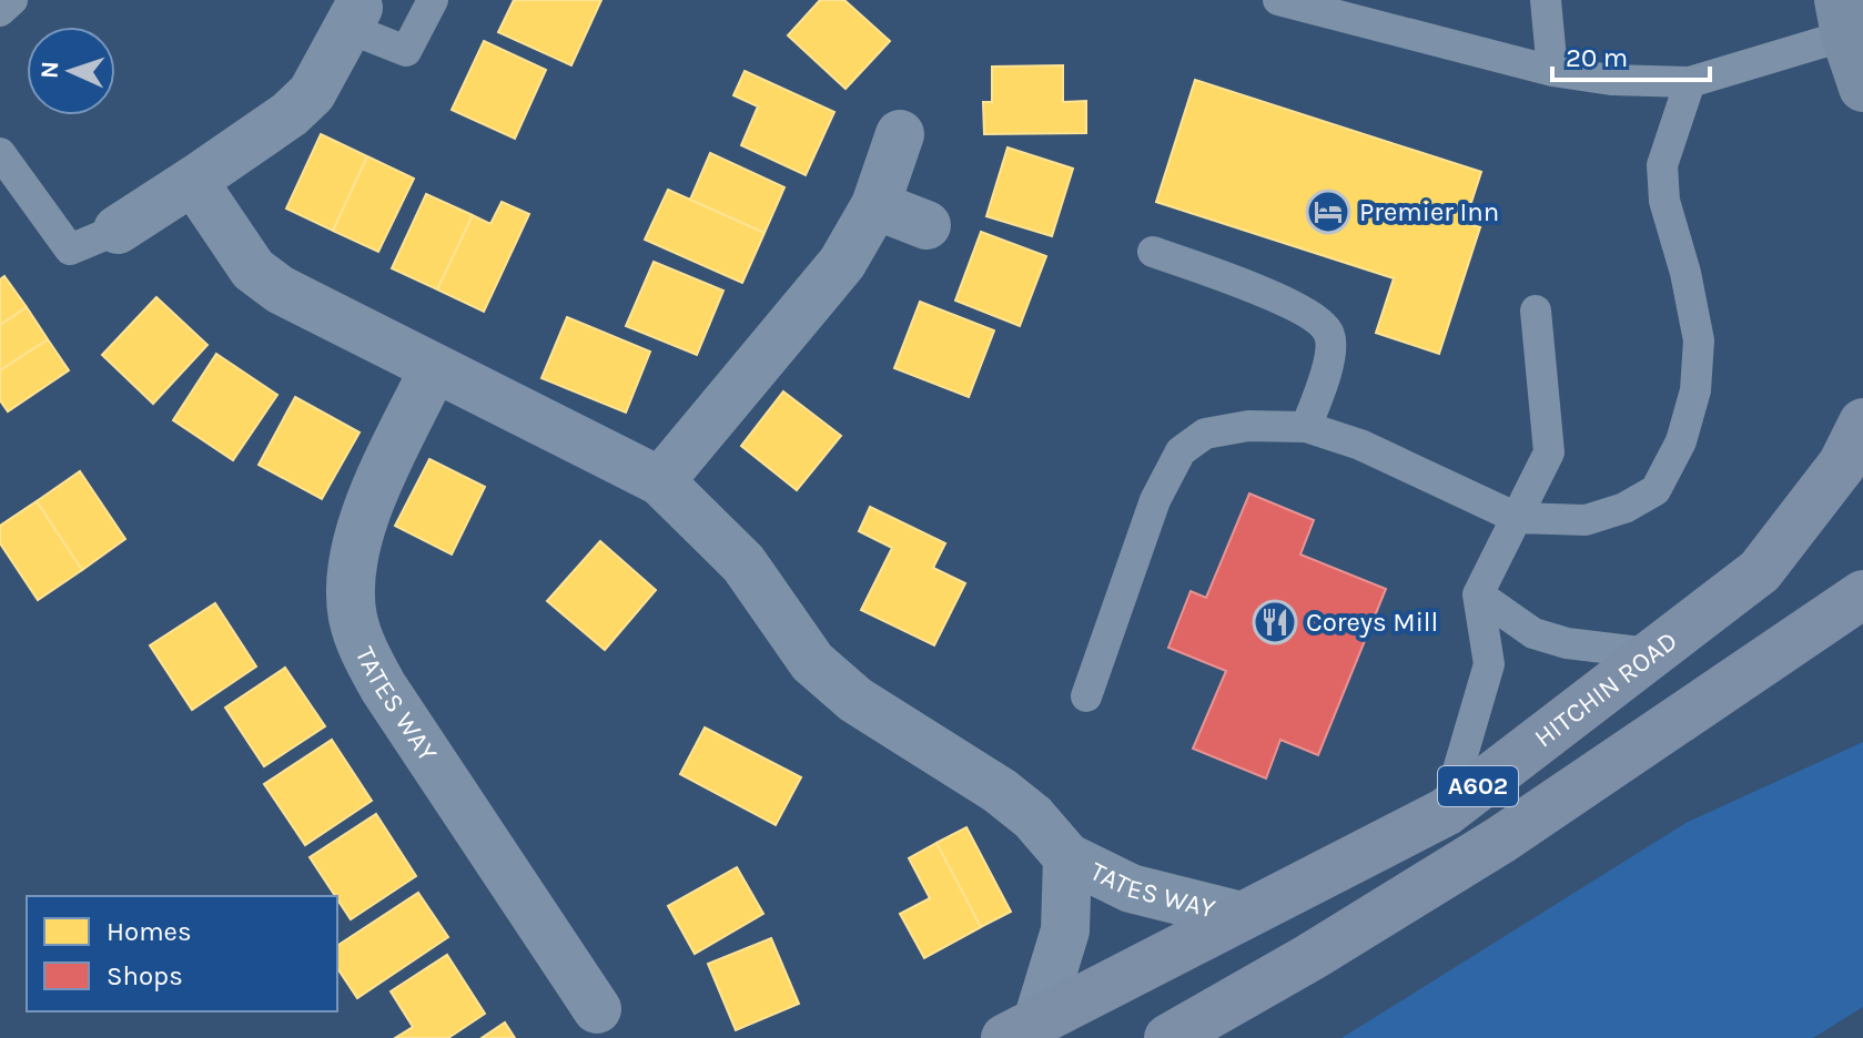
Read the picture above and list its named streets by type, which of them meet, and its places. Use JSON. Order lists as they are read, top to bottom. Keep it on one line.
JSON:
{"streets":{"main road":["HITCHIN ROAD","A602"],"street":["TATES WAY"]},"crossings":[["HITCHIN ROAD","TATES WAY"]],"places":{"hotel":["Premier Inn"],"restaurant":["Coreys Mill"]},"legend":["Homes","Shops"],"scale_bar":"20 m","north":"left"}
